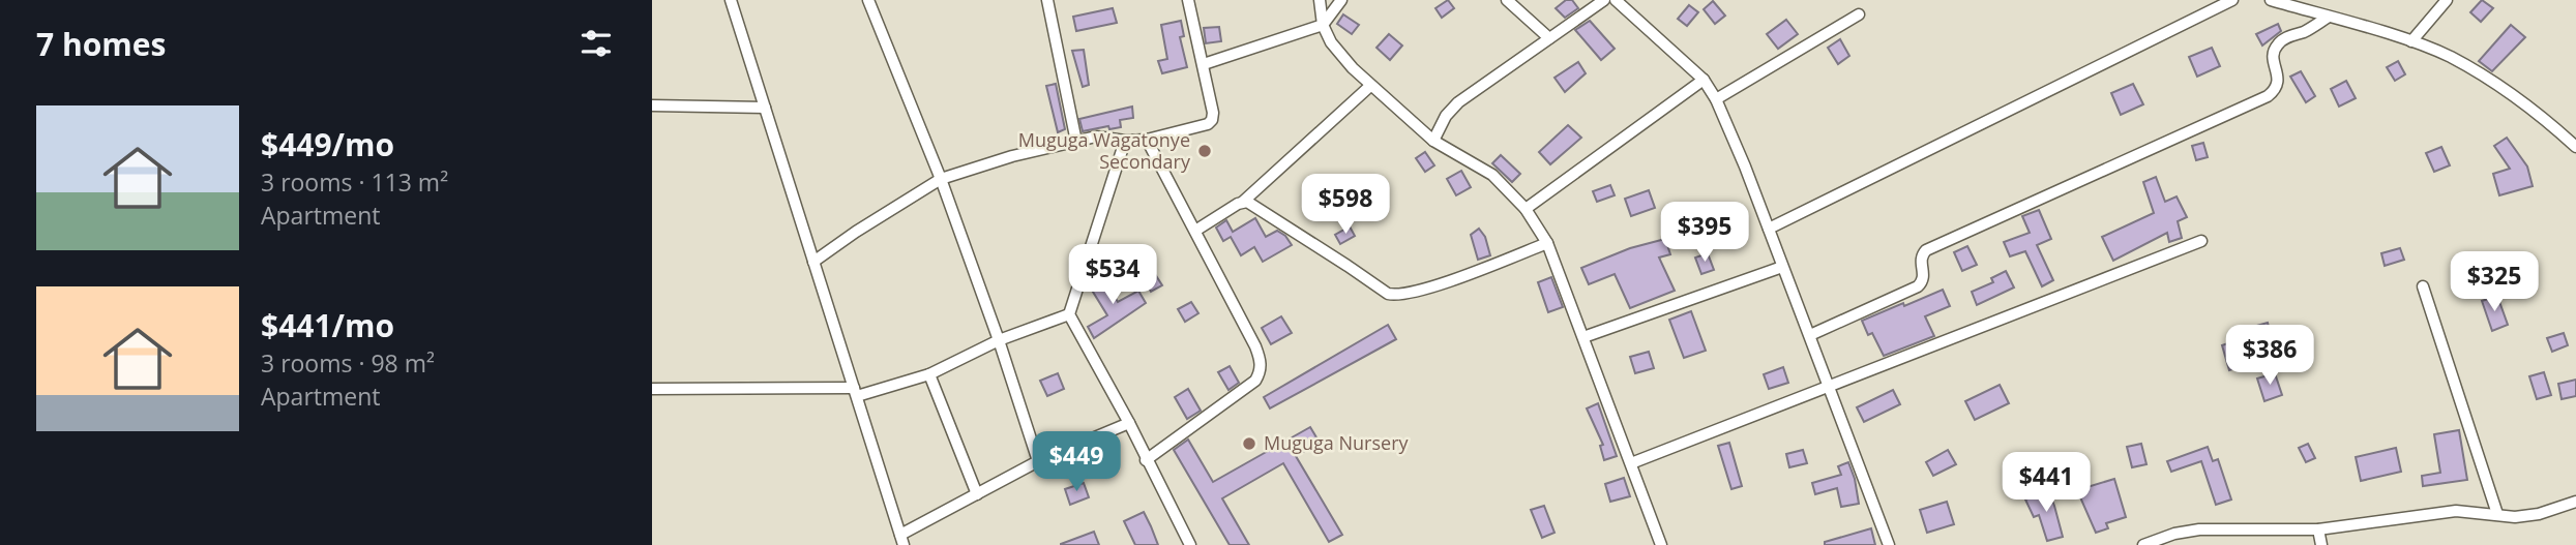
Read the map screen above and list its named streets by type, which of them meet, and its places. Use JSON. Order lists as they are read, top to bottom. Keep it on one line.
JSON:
{"places":["Muguga Wagatonye Secondary","Muguga Nursery"],"page":{"heading":"7 homes","list":[{"name":"$449/mo","note":"3 rooms · 113 m² · Apartment"},{"name":"$441/mo","note":"3 rooms · 98 m² · Apartment"}],"price":["$598","$395","$534","$325","$386","$449","$441"]}}
